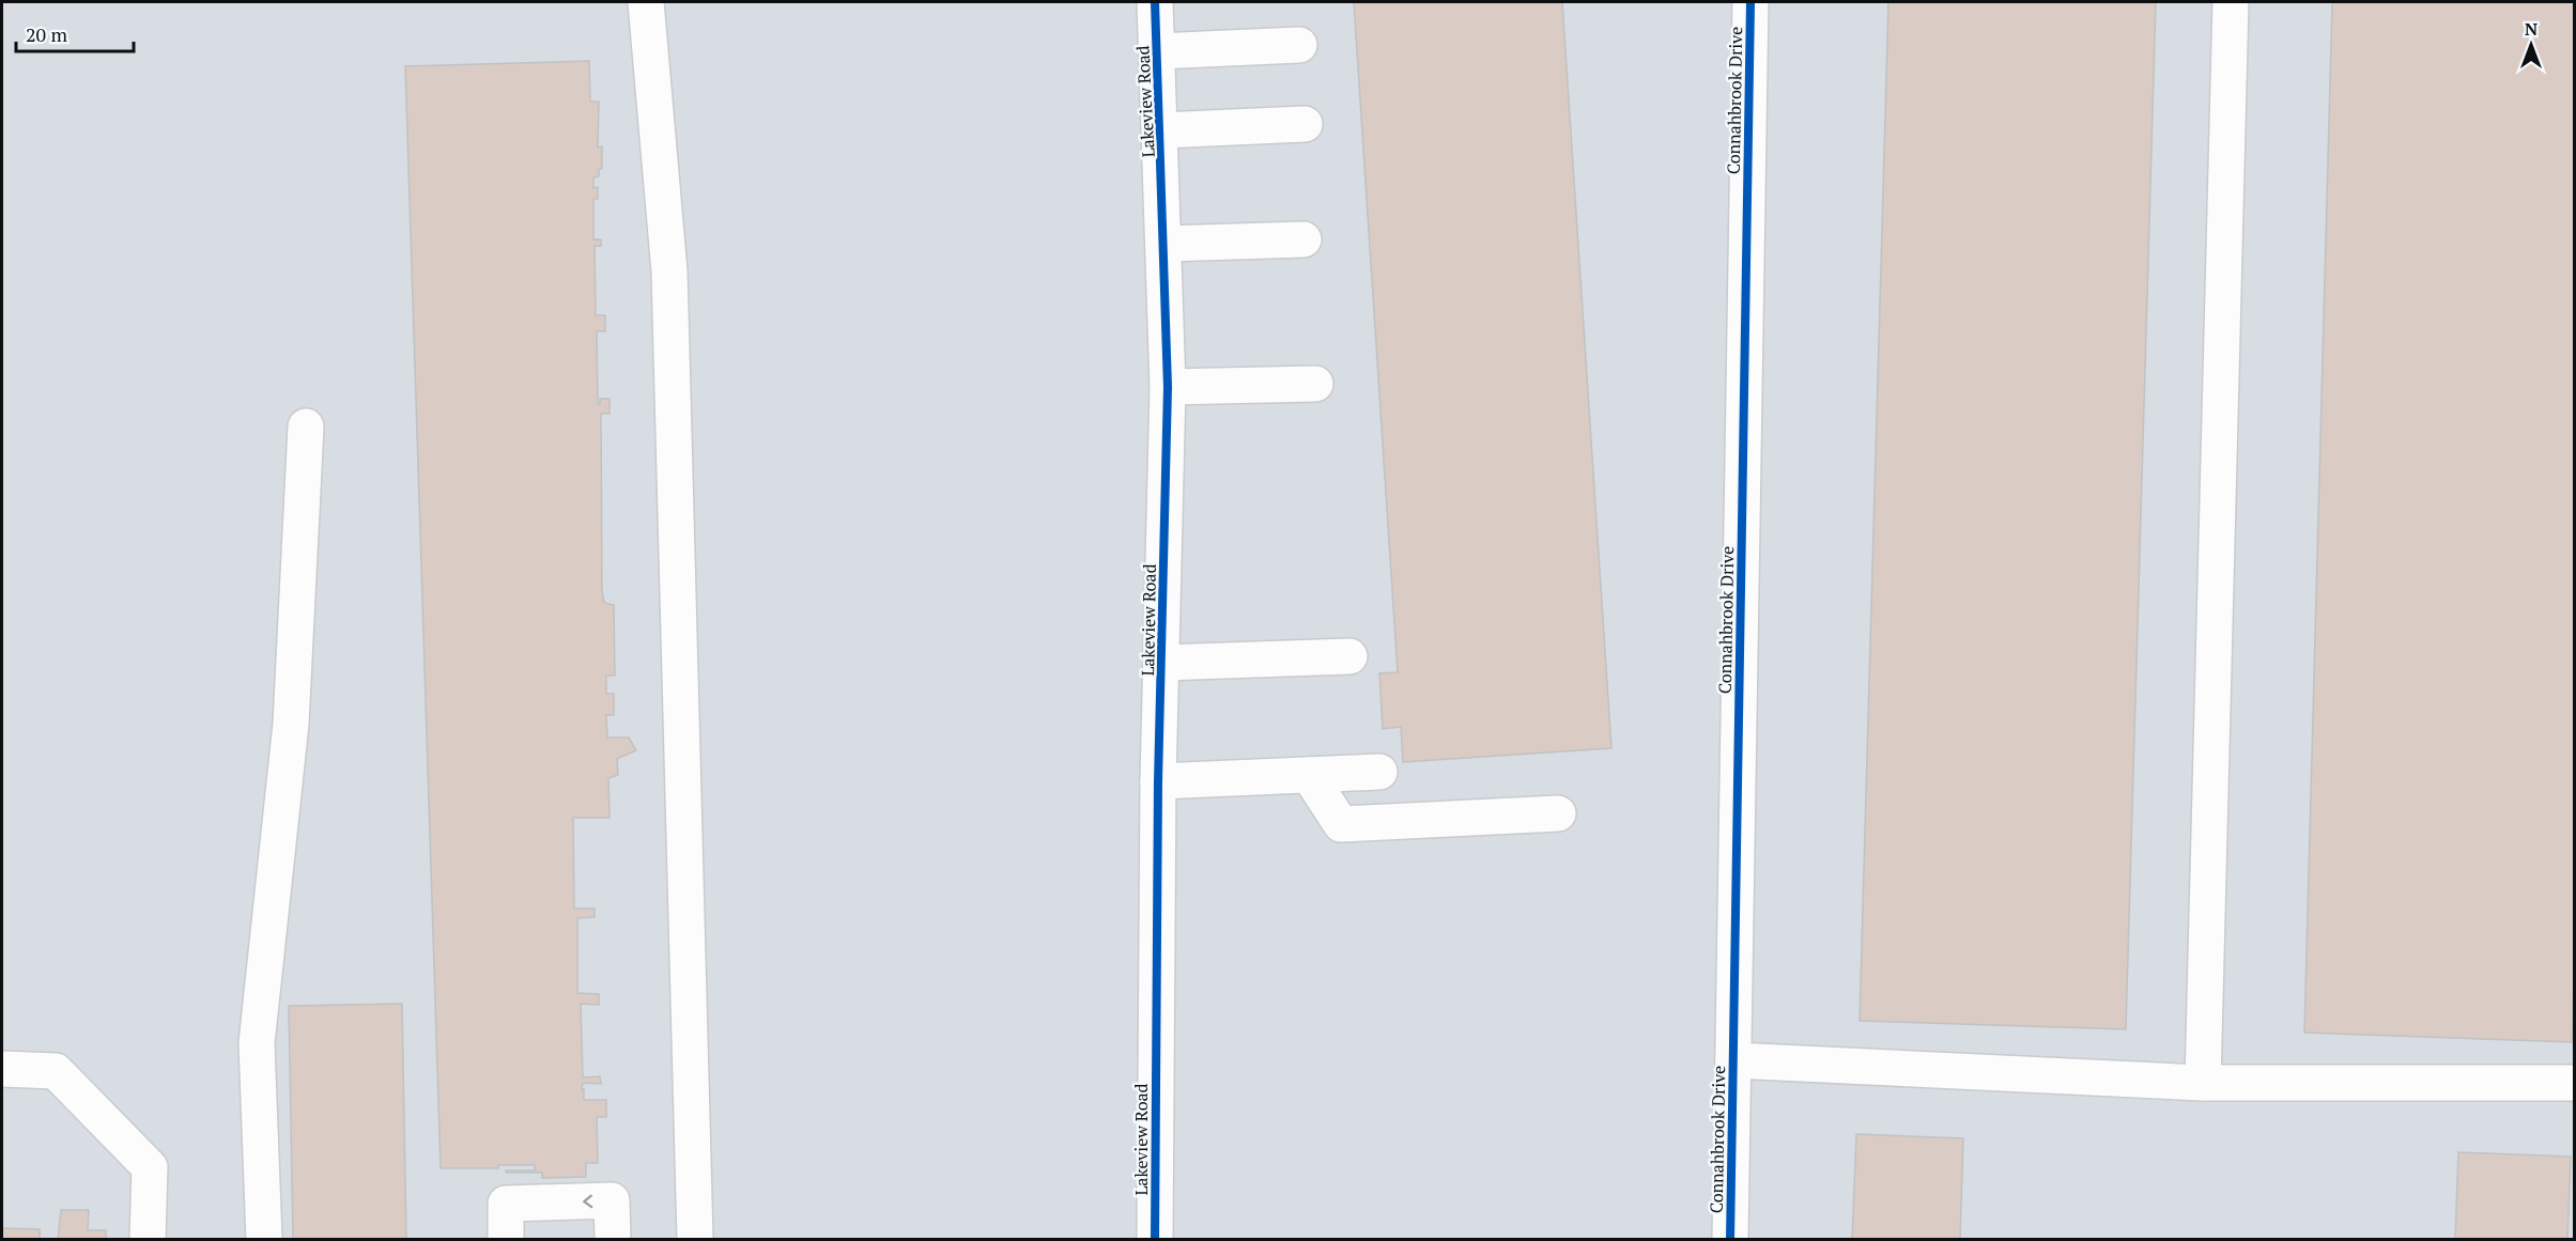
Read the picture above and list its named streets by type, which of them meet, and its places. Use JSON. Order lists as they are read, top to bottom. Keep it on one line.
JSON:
{"streets":{"street":["Connahbrook Drive","Lakeview Road"]},"scale_bar":"20 m","north":"top"}
